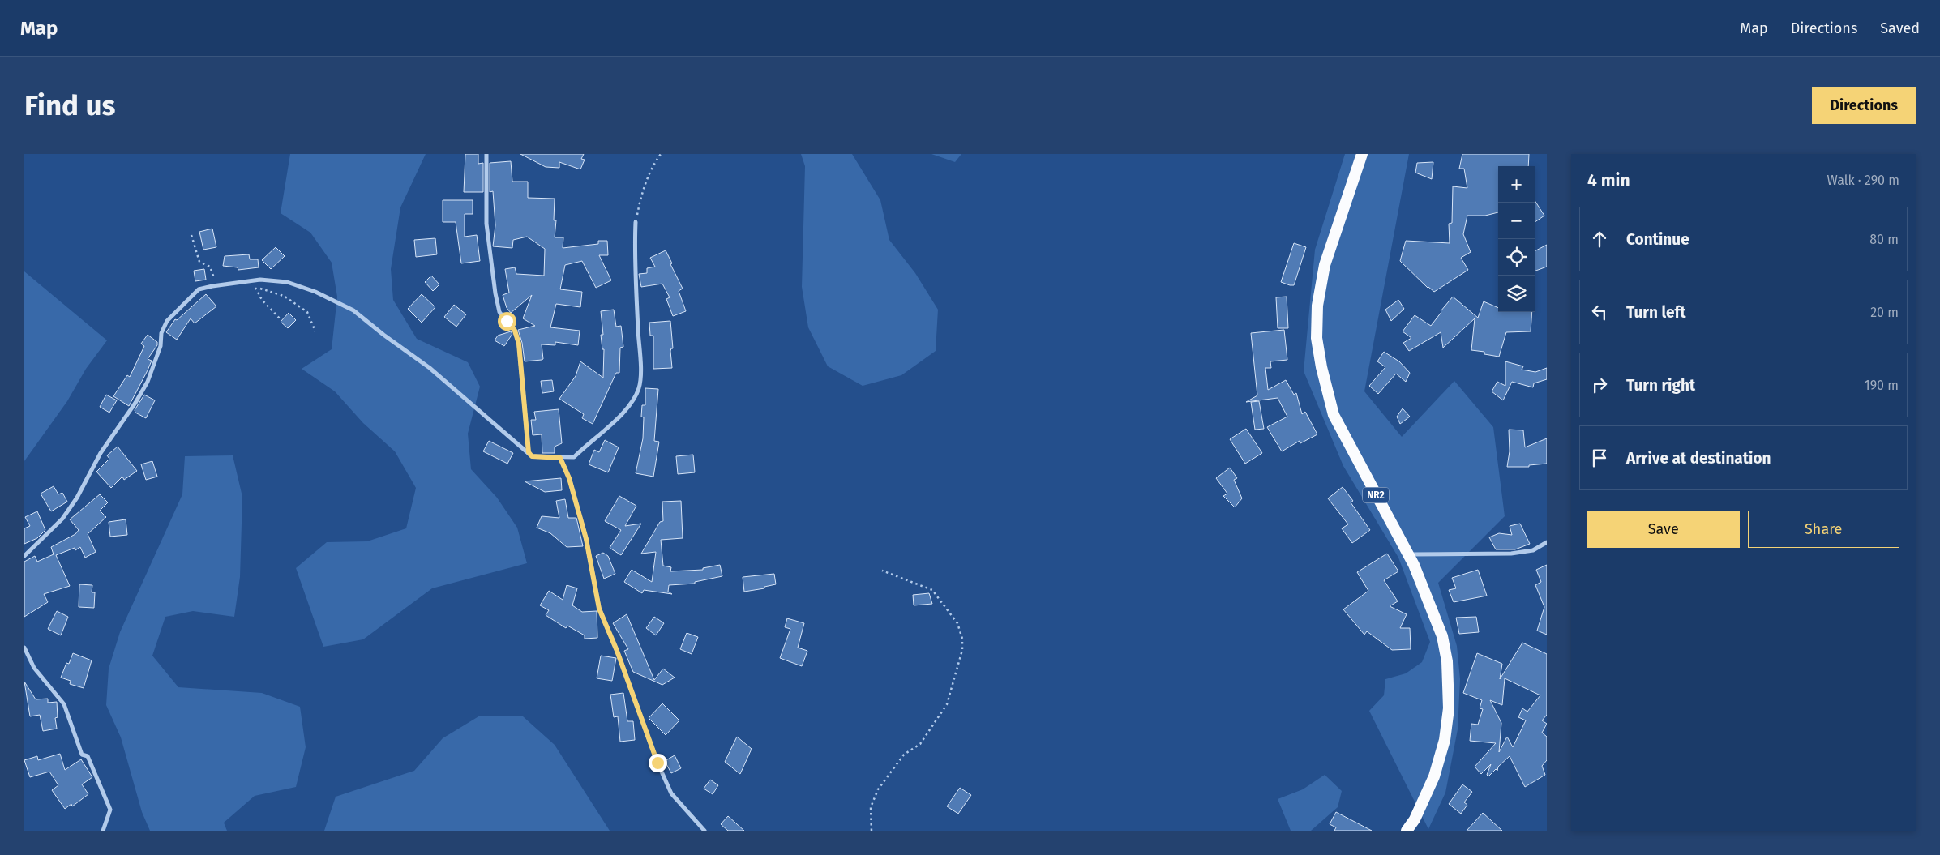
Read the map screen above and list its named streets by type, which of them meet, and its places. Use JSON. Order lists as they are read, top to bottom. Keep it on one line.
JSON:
{"streets":{"highway":["NR2"]},"page":{"header":"Map","nav":["Map","Directions","Saved"],"buttons":["Directions",["Save","Share"]],"title":"Find us","heading":["4 min","Walk · 290 m"],"map_buttons":["+","−"],"list":[["Continue","80 m"],["Turn left","20 m"],["Turn right","190 m"],"Arrive at destination"]}}
